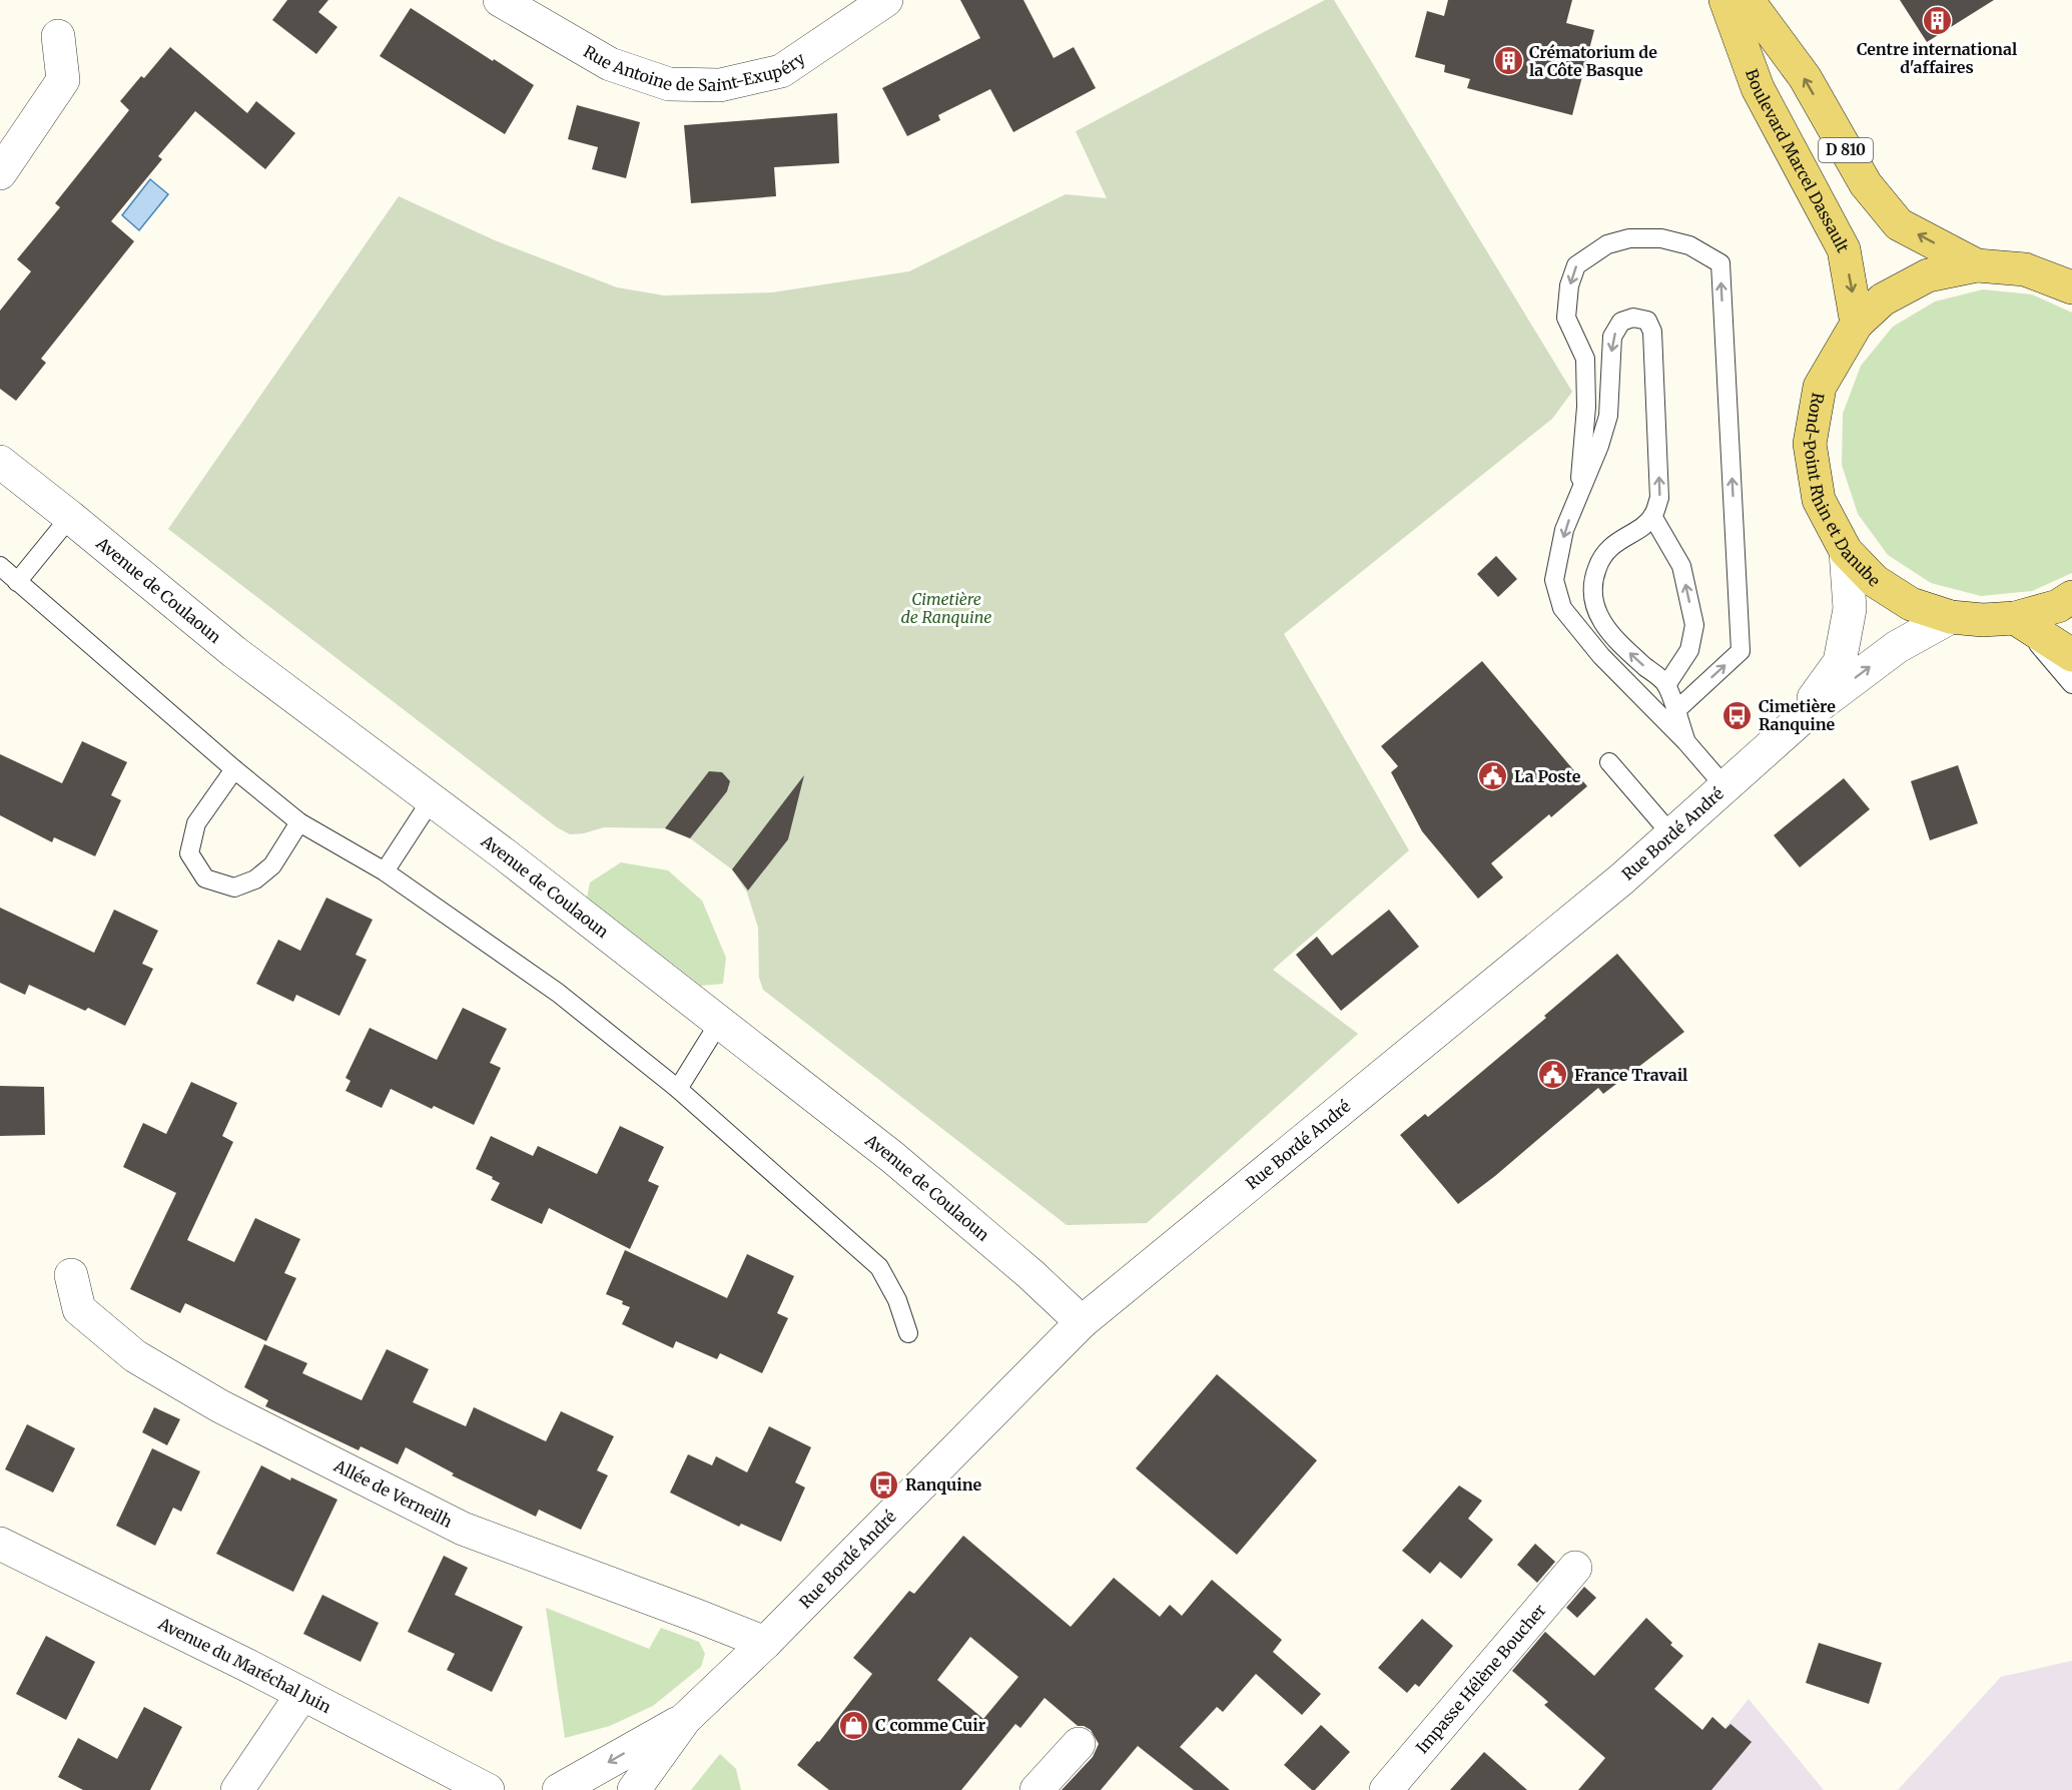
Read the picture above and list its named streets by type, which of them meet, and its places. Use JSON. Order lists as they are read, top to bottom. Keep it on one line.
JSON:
{"streets":{"main road":["D 810","Boulevard Marcel Dassault","Rond-Point Rhin et Danube"],"street":["Rue Antoine de Saint-Exupéry","Avenue de Coulaoun","Rue Bordé André","Allée de Verneilh","Avenue du Maréchal Juin","Impasse Hélène Boucher"]},"crossings":[["D 810","Rond-Point Rhin et Danube"],["Boulevard Marcel Dassault","Rond-Point Rhin et Danube"],["Rond-Point Rhin et Danube","Rue Bordé André"],["Avenue de Coulaoun","Rue Bordé André"],["Rue Bordé André","Allée de Verneilh"]],"parks":["Cimetière de Ranquine"],"places":{"building":["Centre international d'affaires","Crématorium de la Côte Basque"],"bus stop":["Cimetière Ranquine","Ranquine"],"public building":["La Poste","France Travail"],"shop":["C comme Cuir"]}}
